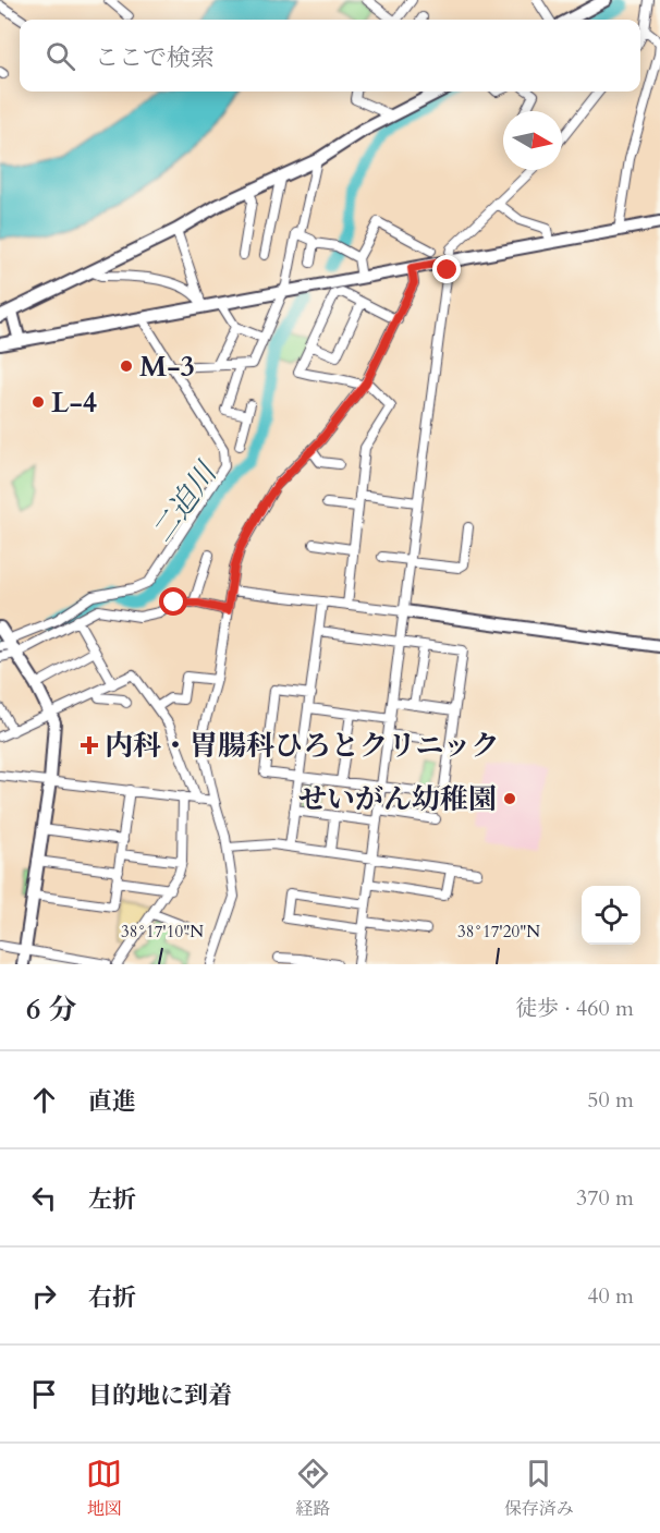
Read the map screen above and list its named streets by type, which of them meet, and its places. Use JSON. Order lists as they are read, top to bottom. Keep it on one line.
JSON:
{"water":["二迫川"],"places":{"other":["M-3","L-4","せいがん幼稚園"],"health":["内科・胃腸科ひろとクリニック"]},"north":"right","page":{"search":"ここで検索","heading":["6 分","徒歩 · 460 m"],"list":[["直進","50 m"],["左折","370 m"],["右折","40 m"],"目的地に到着"],"nav":["地図","経路","保存済み"]},"coordinates":["38°17'10\"N","38°17'20\"N"]}
